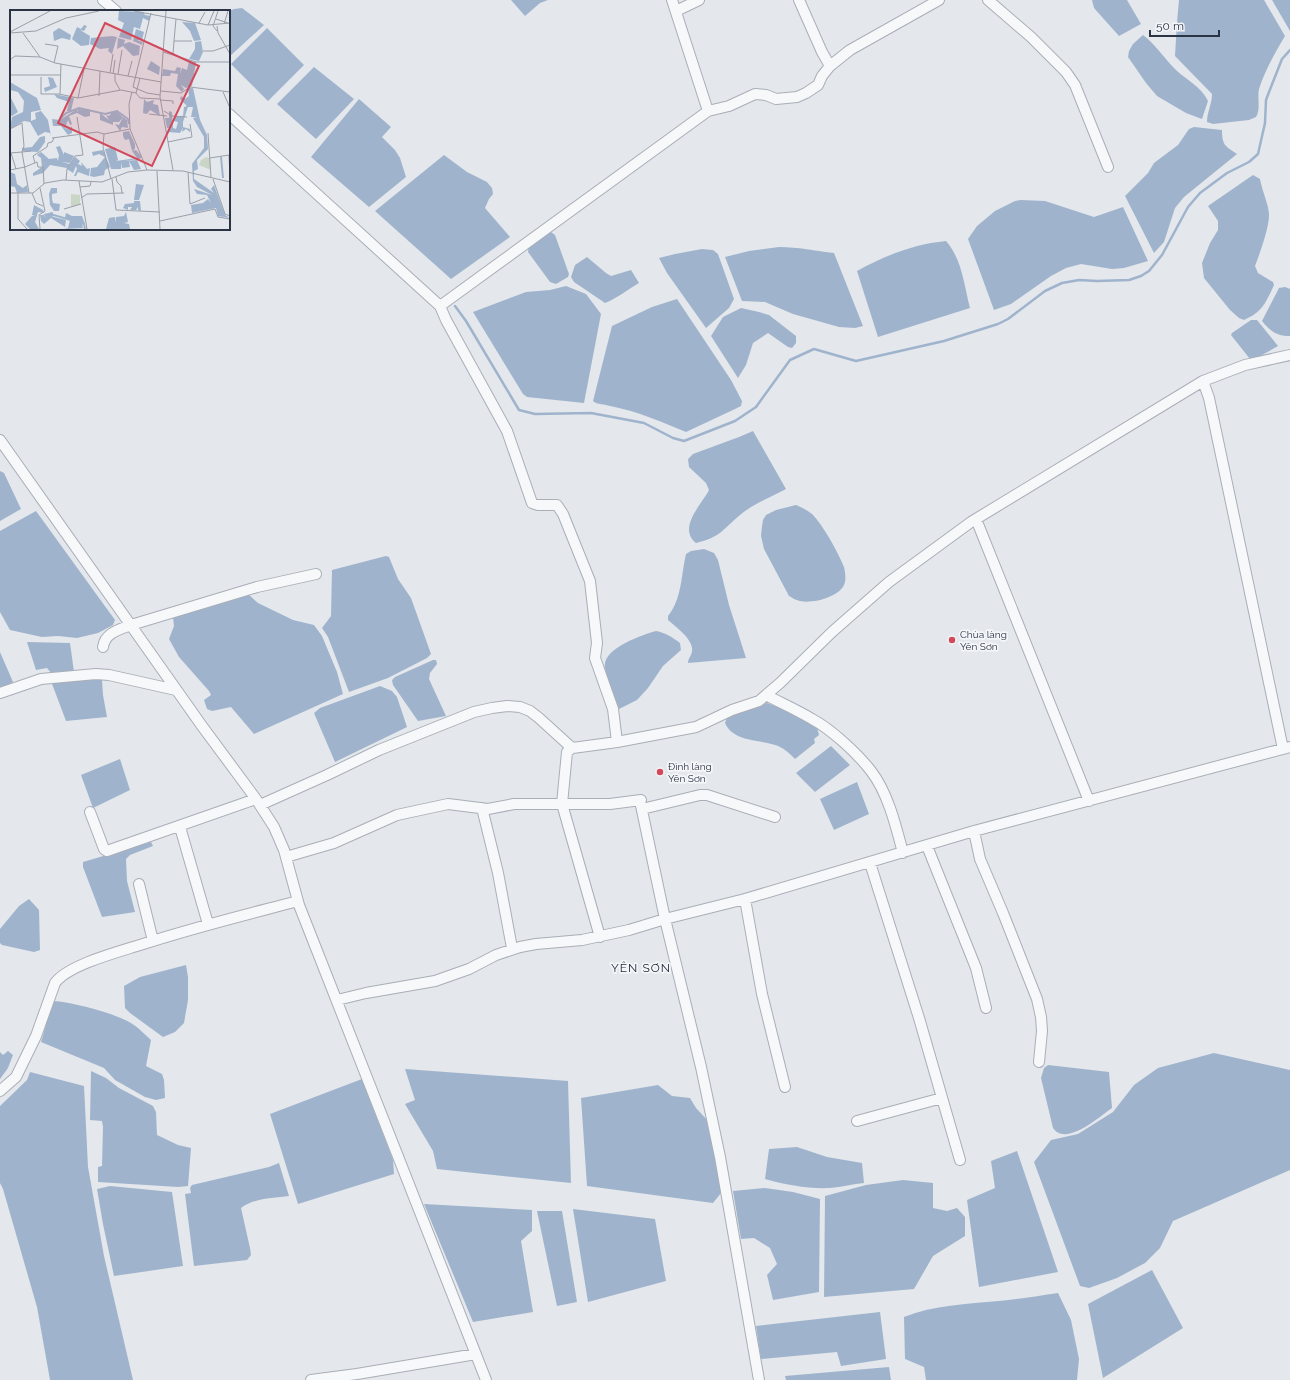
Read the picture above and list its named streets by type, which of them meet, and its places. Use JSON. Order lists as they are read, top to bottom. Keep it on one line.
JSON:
{"districts":["YÊN SƠN"],"places":["Chùa làng Yên Sơn","Đình làng Yên Sơn"],"scale_bar":"50 m"}
